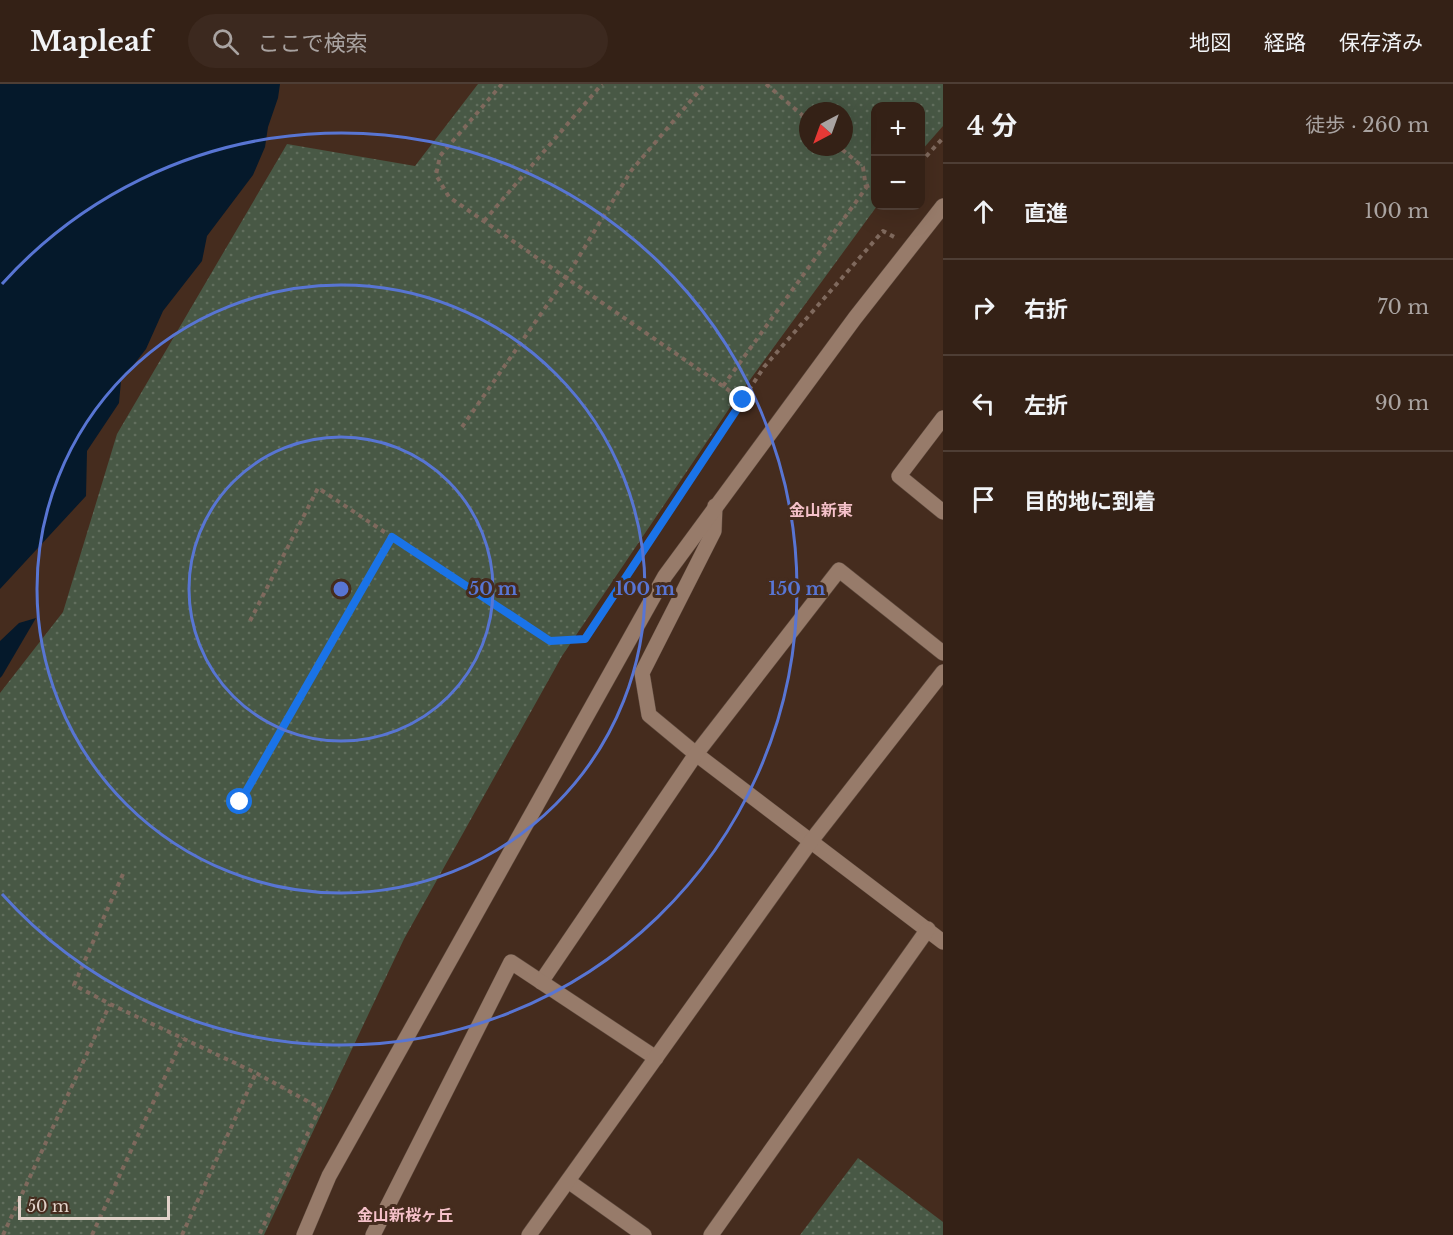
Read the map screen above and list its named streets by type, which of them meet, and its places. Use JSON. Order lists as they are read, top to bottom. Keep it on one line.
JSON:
{"districts":["金山新東","金山新桜ヶ丘"],"scale_bar":"50 m","north":"bottom left","page":{"header":"Mapleaf","search":"ここで検索","nav":["地図","経路","保存済み"],"heading":["4 分","徒歩 · 260 m"],"map_buttons":["+","−"],"list":[["直進","100 m"],["右折","70 m"],["左折","90 m"],"目的地に到着"],"scale":"50 m"},"rings":["50 m","100 m","150 m"]}
